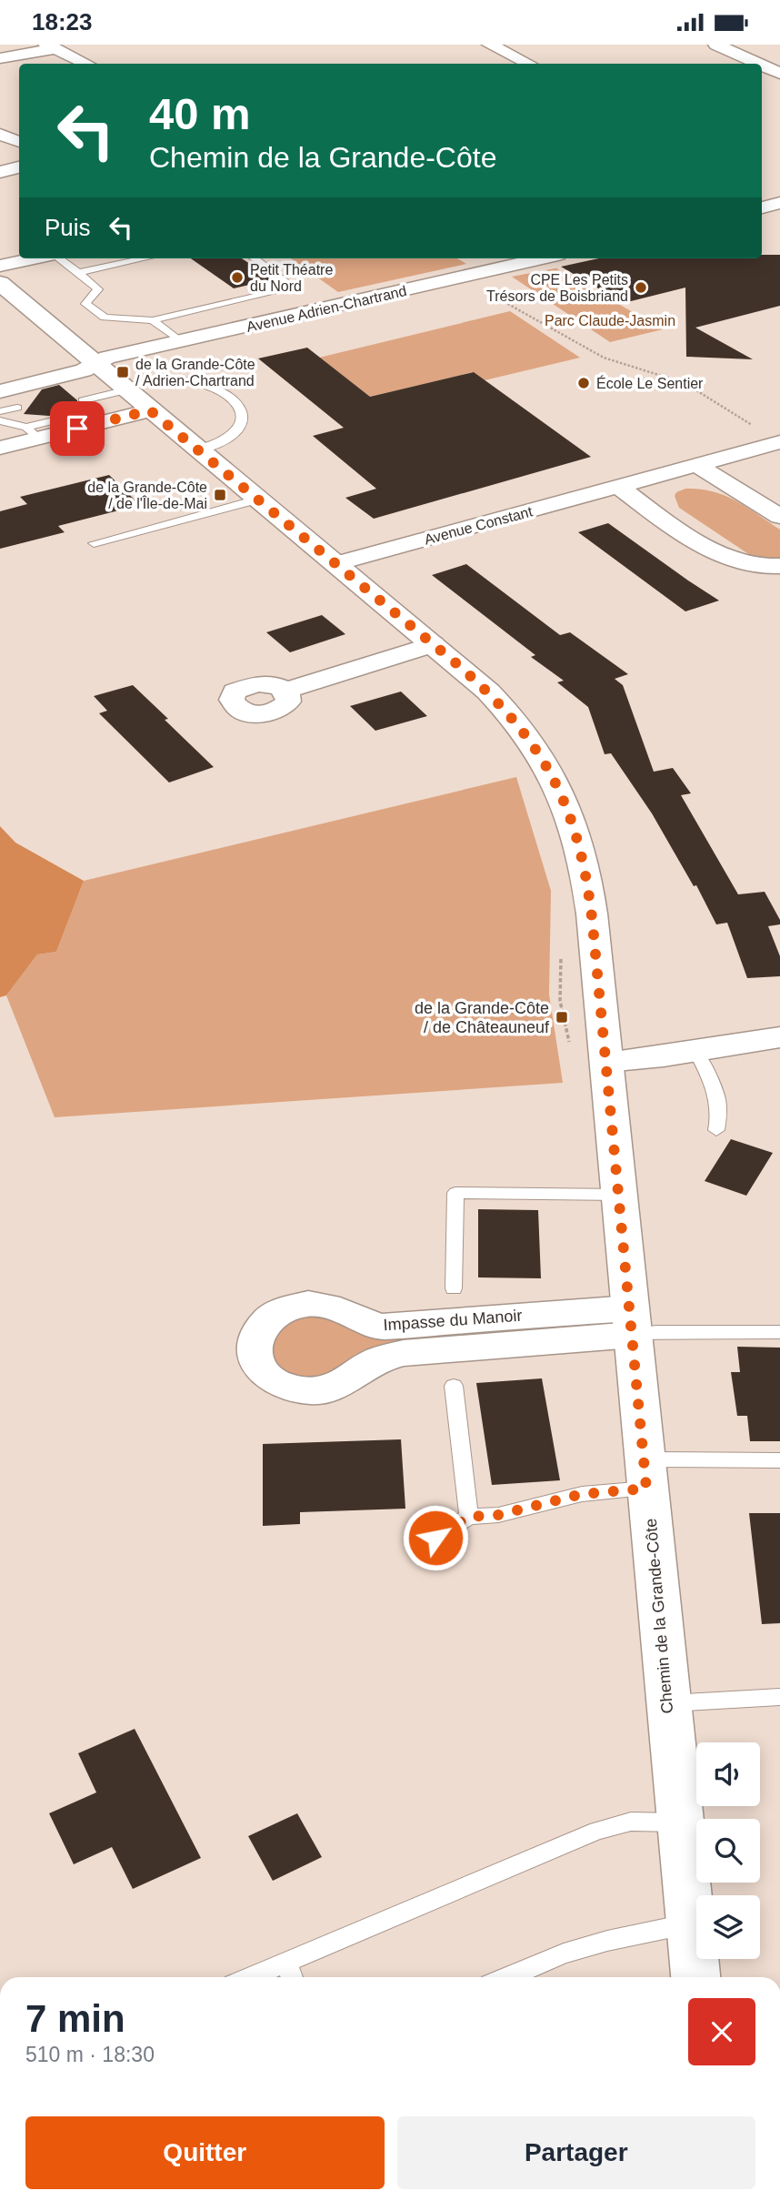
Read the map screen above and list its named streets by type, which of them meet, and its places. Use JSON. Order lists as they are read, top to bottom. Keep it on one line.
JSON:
{"streets":{"main road":["Chemin de la Grande-Côte"],"street":["Avenue Adrien-Chartrand","Avenue Constant","Impasse du Manoir"]},"crossings":[["Avenue Adrien-Chartrand","Chemin de la Grande-Côte"],["Avenue Constant","Chemin de la Grande-Côte"],["Impasse du Manoir","Chemin de la Grande-Côte"]],"parks":["Parc Claude-Jasmin"],"places":{"other":["Petit Théatre du Nord","CPE Les Petits Trésors de Boisbriand","École Le Sentier"],"transit":["de la Grande-Côte / Adrien-Chartrand","de la Grande-Côte / de l'Île-de-Mai","de la Grande-Côte / de Châteauneuf"]},"page":{"status":"18:23","turn":["40 m","Chemin de la Grande-Côte"],"then":"Puis","heading":["7 min","510 m · 18:30"],"buttons":["Quitter","Partager"]}}
